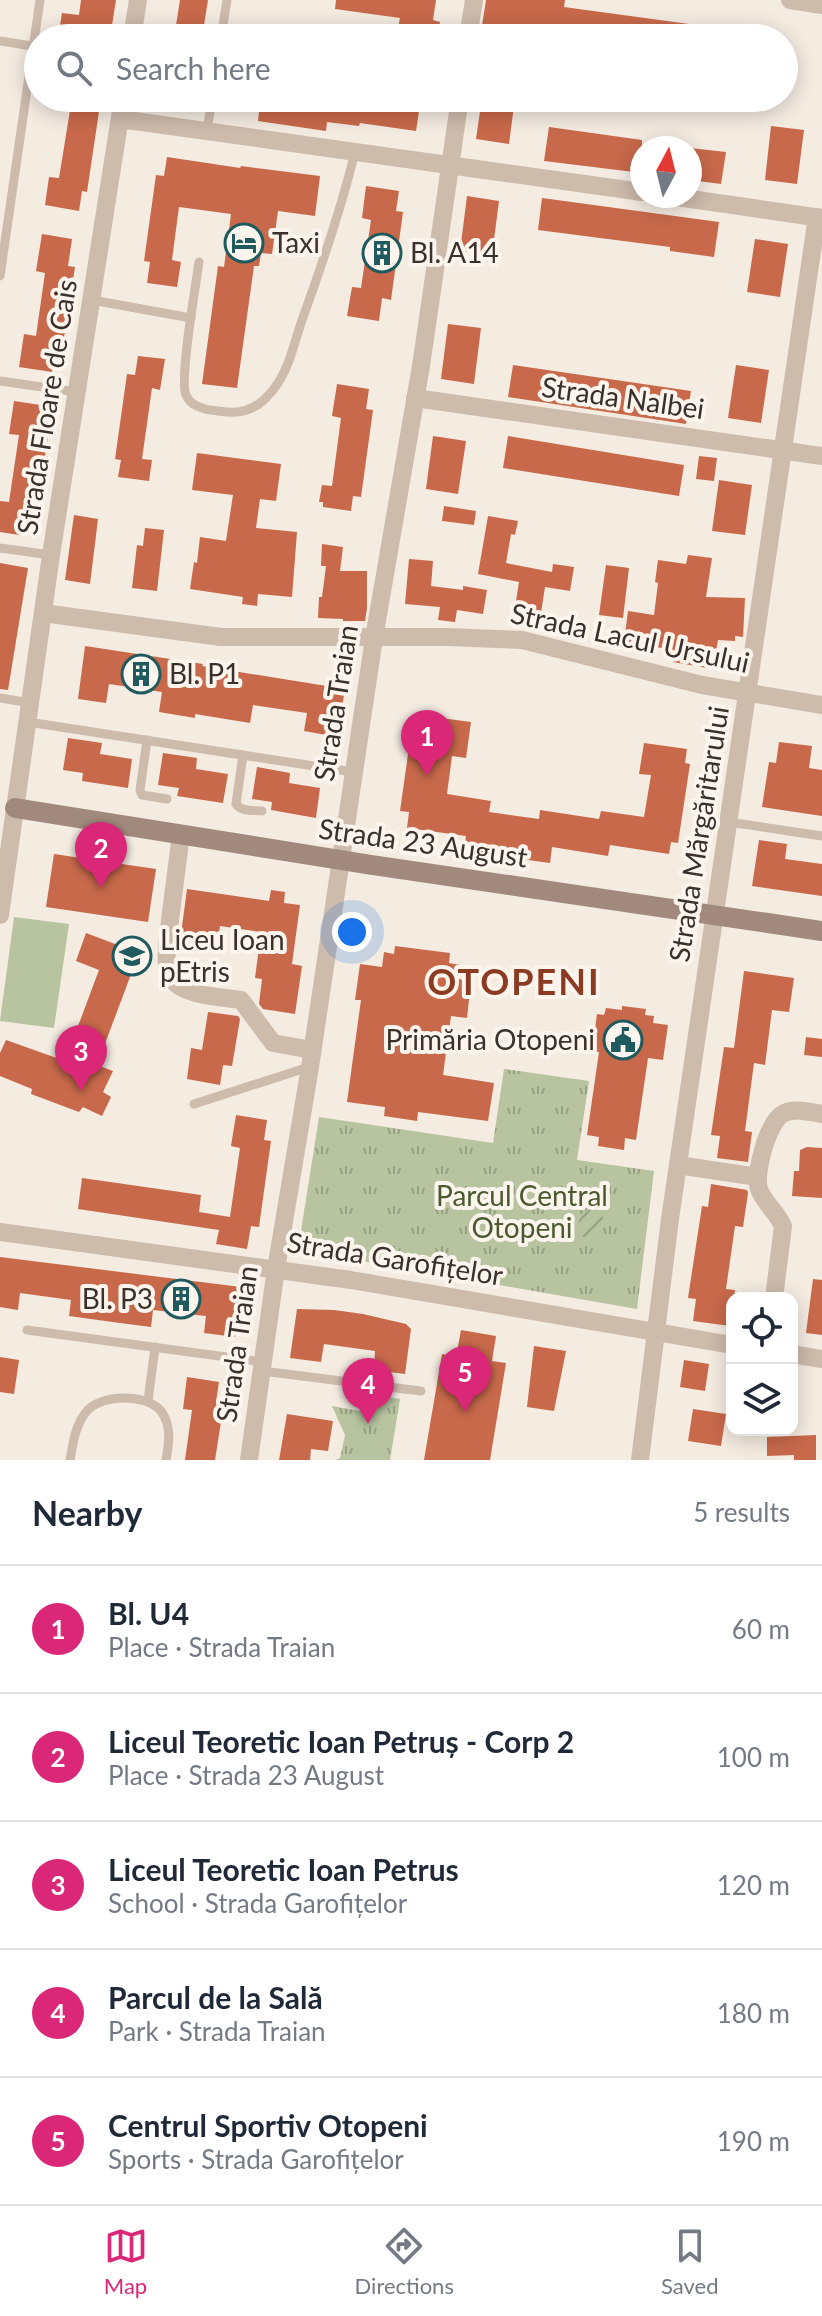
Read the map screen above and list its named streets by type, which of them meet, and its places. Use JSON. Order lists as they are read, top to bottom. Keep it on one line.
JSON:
{"streets":{"main road":["Strada 23 August"],"street":["Strada Nalbei","Strada Floare de Cais","Strada Lacul Ursului","Strada Traian","Strada Mărgăritarului","Strada Garofițelor"]},"crossings":[["Strada Nalbei","Strada Traian"],["Strada Nalbei","Strada Mărgăritarului"],["Strada Floare de Cais","Strada Lacul Ursului"],["Strada Floare de Cais","Strada 23 August"],["Strada Lacul Ursului","Strada Traian"],["Strada Lacul Ursului","Strada Mărgăritarului"],["Strada Traian","Strada 23 August"],["Strada Traian","Strada Garofițelor"],["Strada Mărgăritarului","Strada 23 August"],["Strada Mărgăritarului","Strada Garofițelor"]],"districts":["OTOPENI"],"parks":["Parcul Central Otopeni"],"places":{"hotel":["Taxi"],"building":["Bl. A14","Bl. P1","Bl. P3"],"school or university":["Liceu Ioan pEtris"],"public building":["Primăria Otopeni"]},"north":"top","page":{"search":"Search here","pins":["1","2","3","5","4"],"heading":["Nearby","5 results"],"list":[{"mark":"1","name":"Bl. U4","note":"Place · Strada Traian","value":"60 m"},{"mark":"2","name":"Liceul Teoretic Ioan Petruș - Corp 2","note":"Place · Strada 23 August","value":"100 m"},{"mark":"3","name":"Liceul Teoretic Ioan Petrus","note":"School · Strada Garofițelor","value":"120 m"},{"mark":"4","name":"Parcul de la Sală","note":"Park · Strada Traian","value":"180 m"},{"mark":"5","name":"Centrul Sportiv Otopeni","note":"Sports · Strada Garofițelor","value":"190 m"}],"nav":["Map","Directions","Saved"]}}
